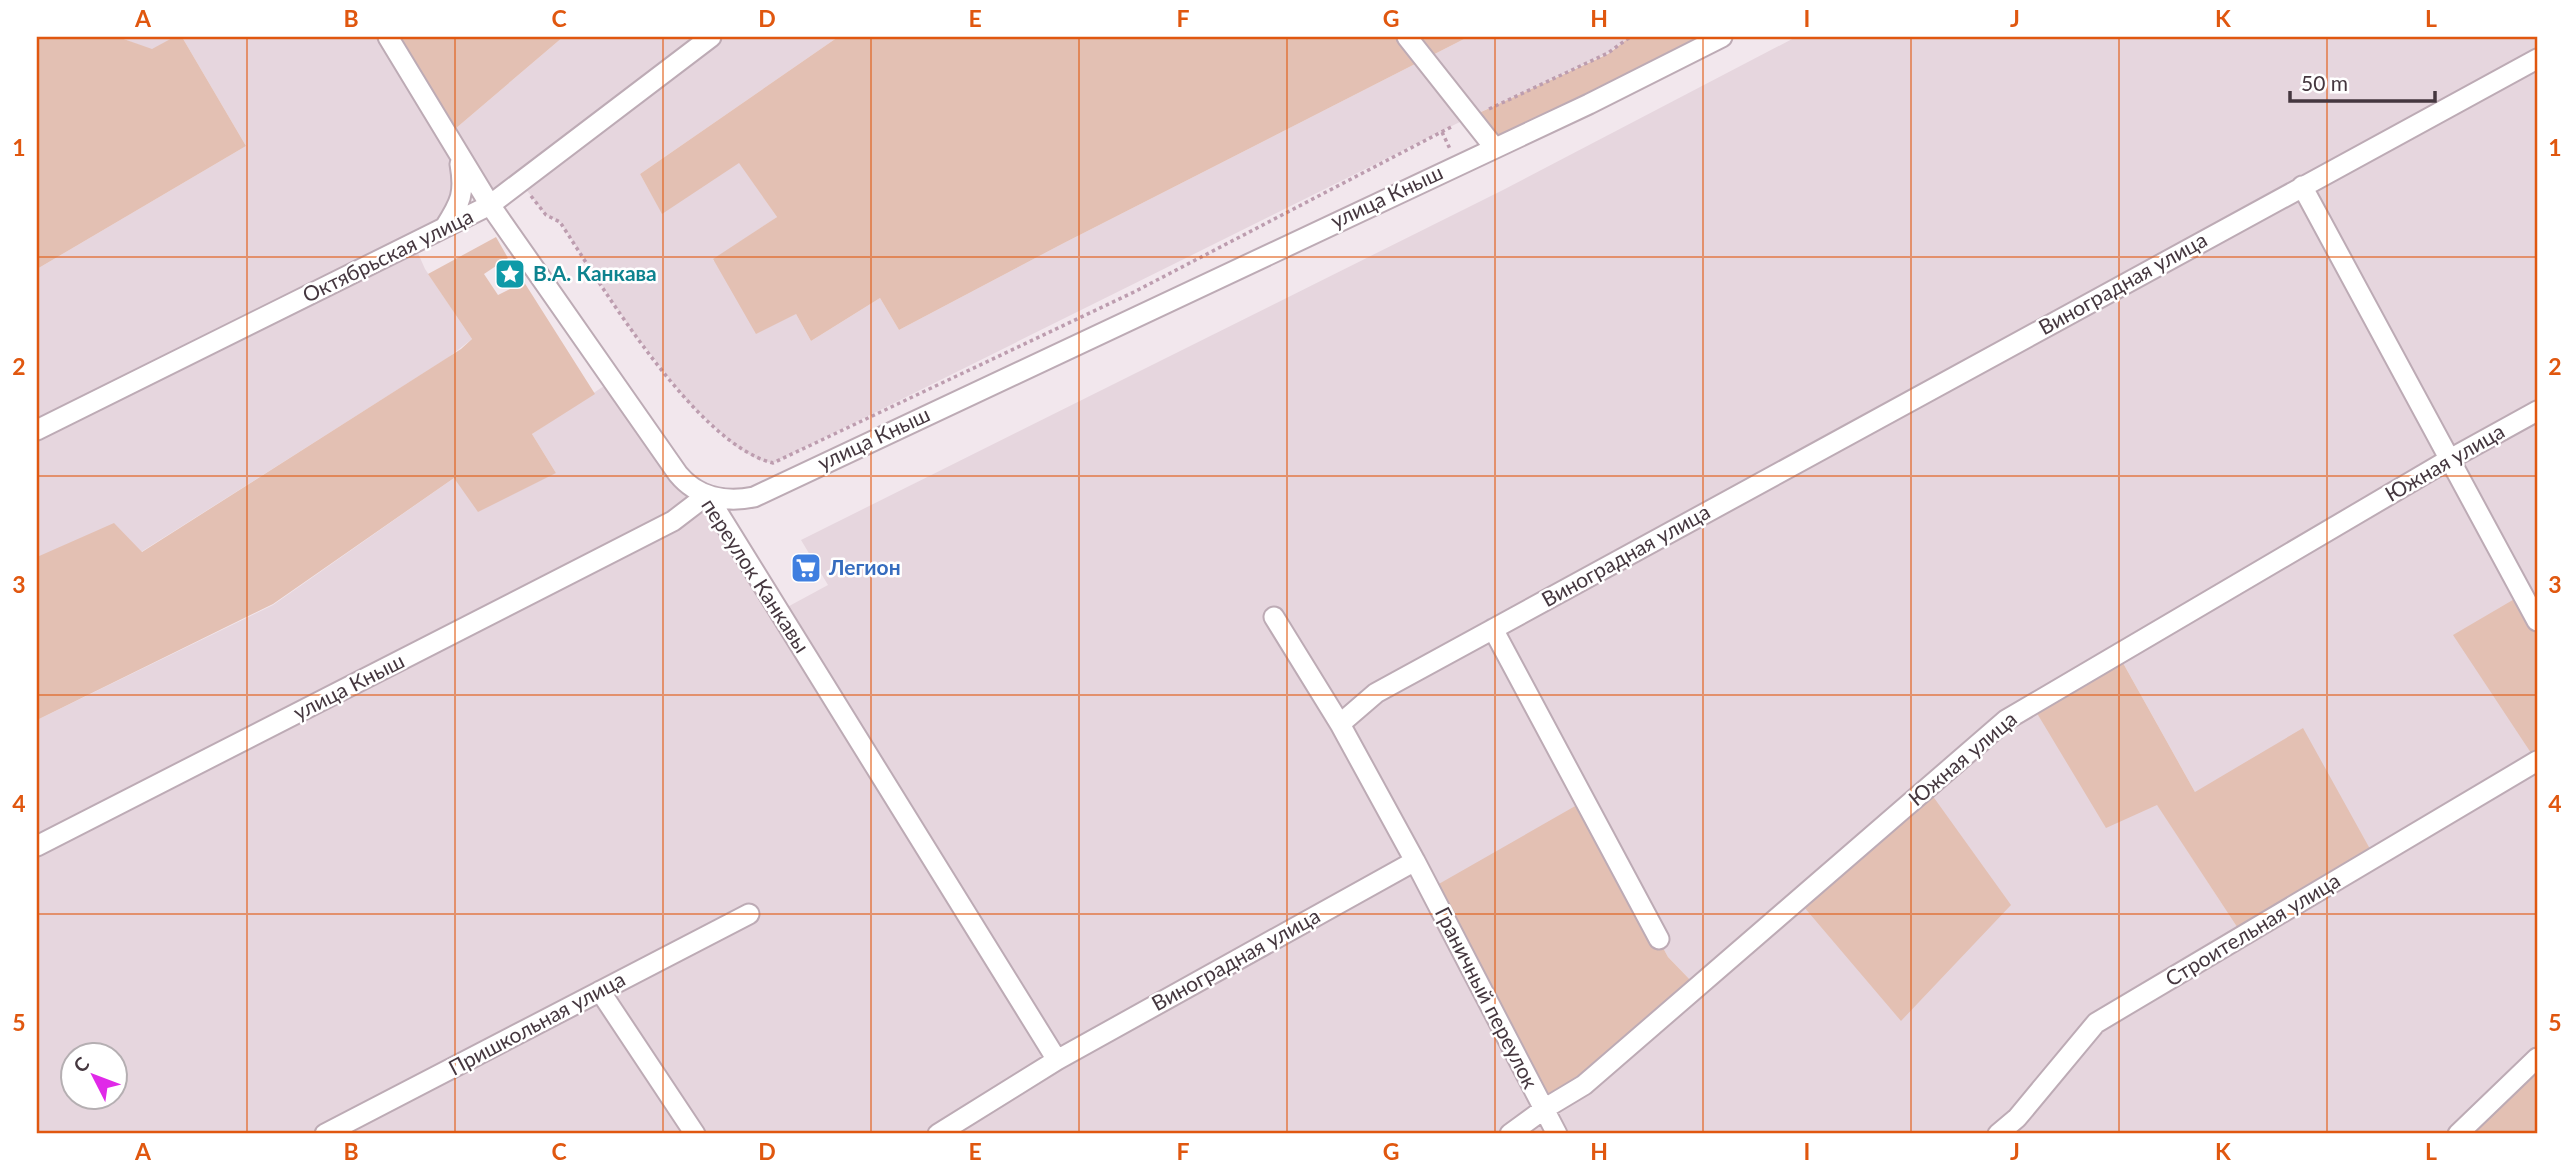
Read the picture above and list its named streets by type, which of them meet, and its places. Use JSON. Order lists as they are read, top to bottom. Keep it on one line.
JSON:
{"streets":{"street":["улица Кныш","Октябрьская улица","Виноградная улица","Южная улица","переулок Канкавы","Строительная улица","Граничный переулок","Пришкольная улица"]},"crossings":[["улица Кныш","переулок Канкавы"],["Октябрьская улица","переулок Канкавы"],["Виноградная улица","переулок Канкавы"],["Виноградная улица","Граничный переулок"],["Южная улица","Граничный переулок"]],"places":{"place":["В.А. Канкава"],"supermarket":["Легион"]},"scale_bar":"50 m","north":"top left","grid":{"columns":["A","B","C","D","E","F","G","H","I","J","K","L"],"rows":["1","2","3","4","5"]}}
